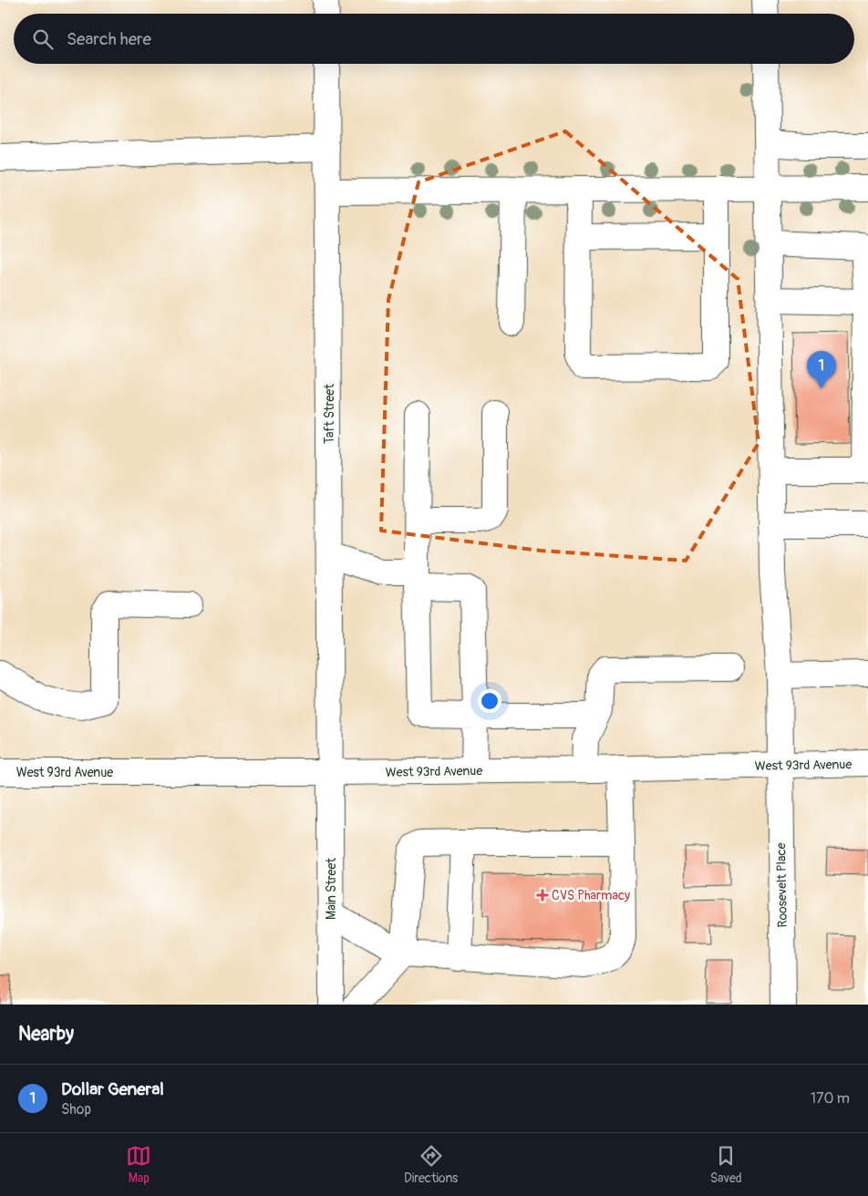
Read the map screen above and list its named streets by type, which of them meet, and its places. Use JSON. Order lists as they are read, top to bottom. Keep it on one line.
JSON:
{"streets":{"street":["Taft Street","West 93rd Avenue","Roosevelt Place","Main Street"]},"crossings":[["Taft Street","West 93rd Avenue"],["Taft Street","Main Street"],["West 93rd Avenue","Roosevelt Place"],["West 93rd Avenue","Main Street"]],"places":{"health":["CVS Pharmacy"]},"page":{"search":"Search here","pins":"1","heading":"Nearby","list":[{"mark":"1","name":"Dollar General","note":"Shop","value":"170 m"}],"nav":["Map","Directions","Saved"]}}
